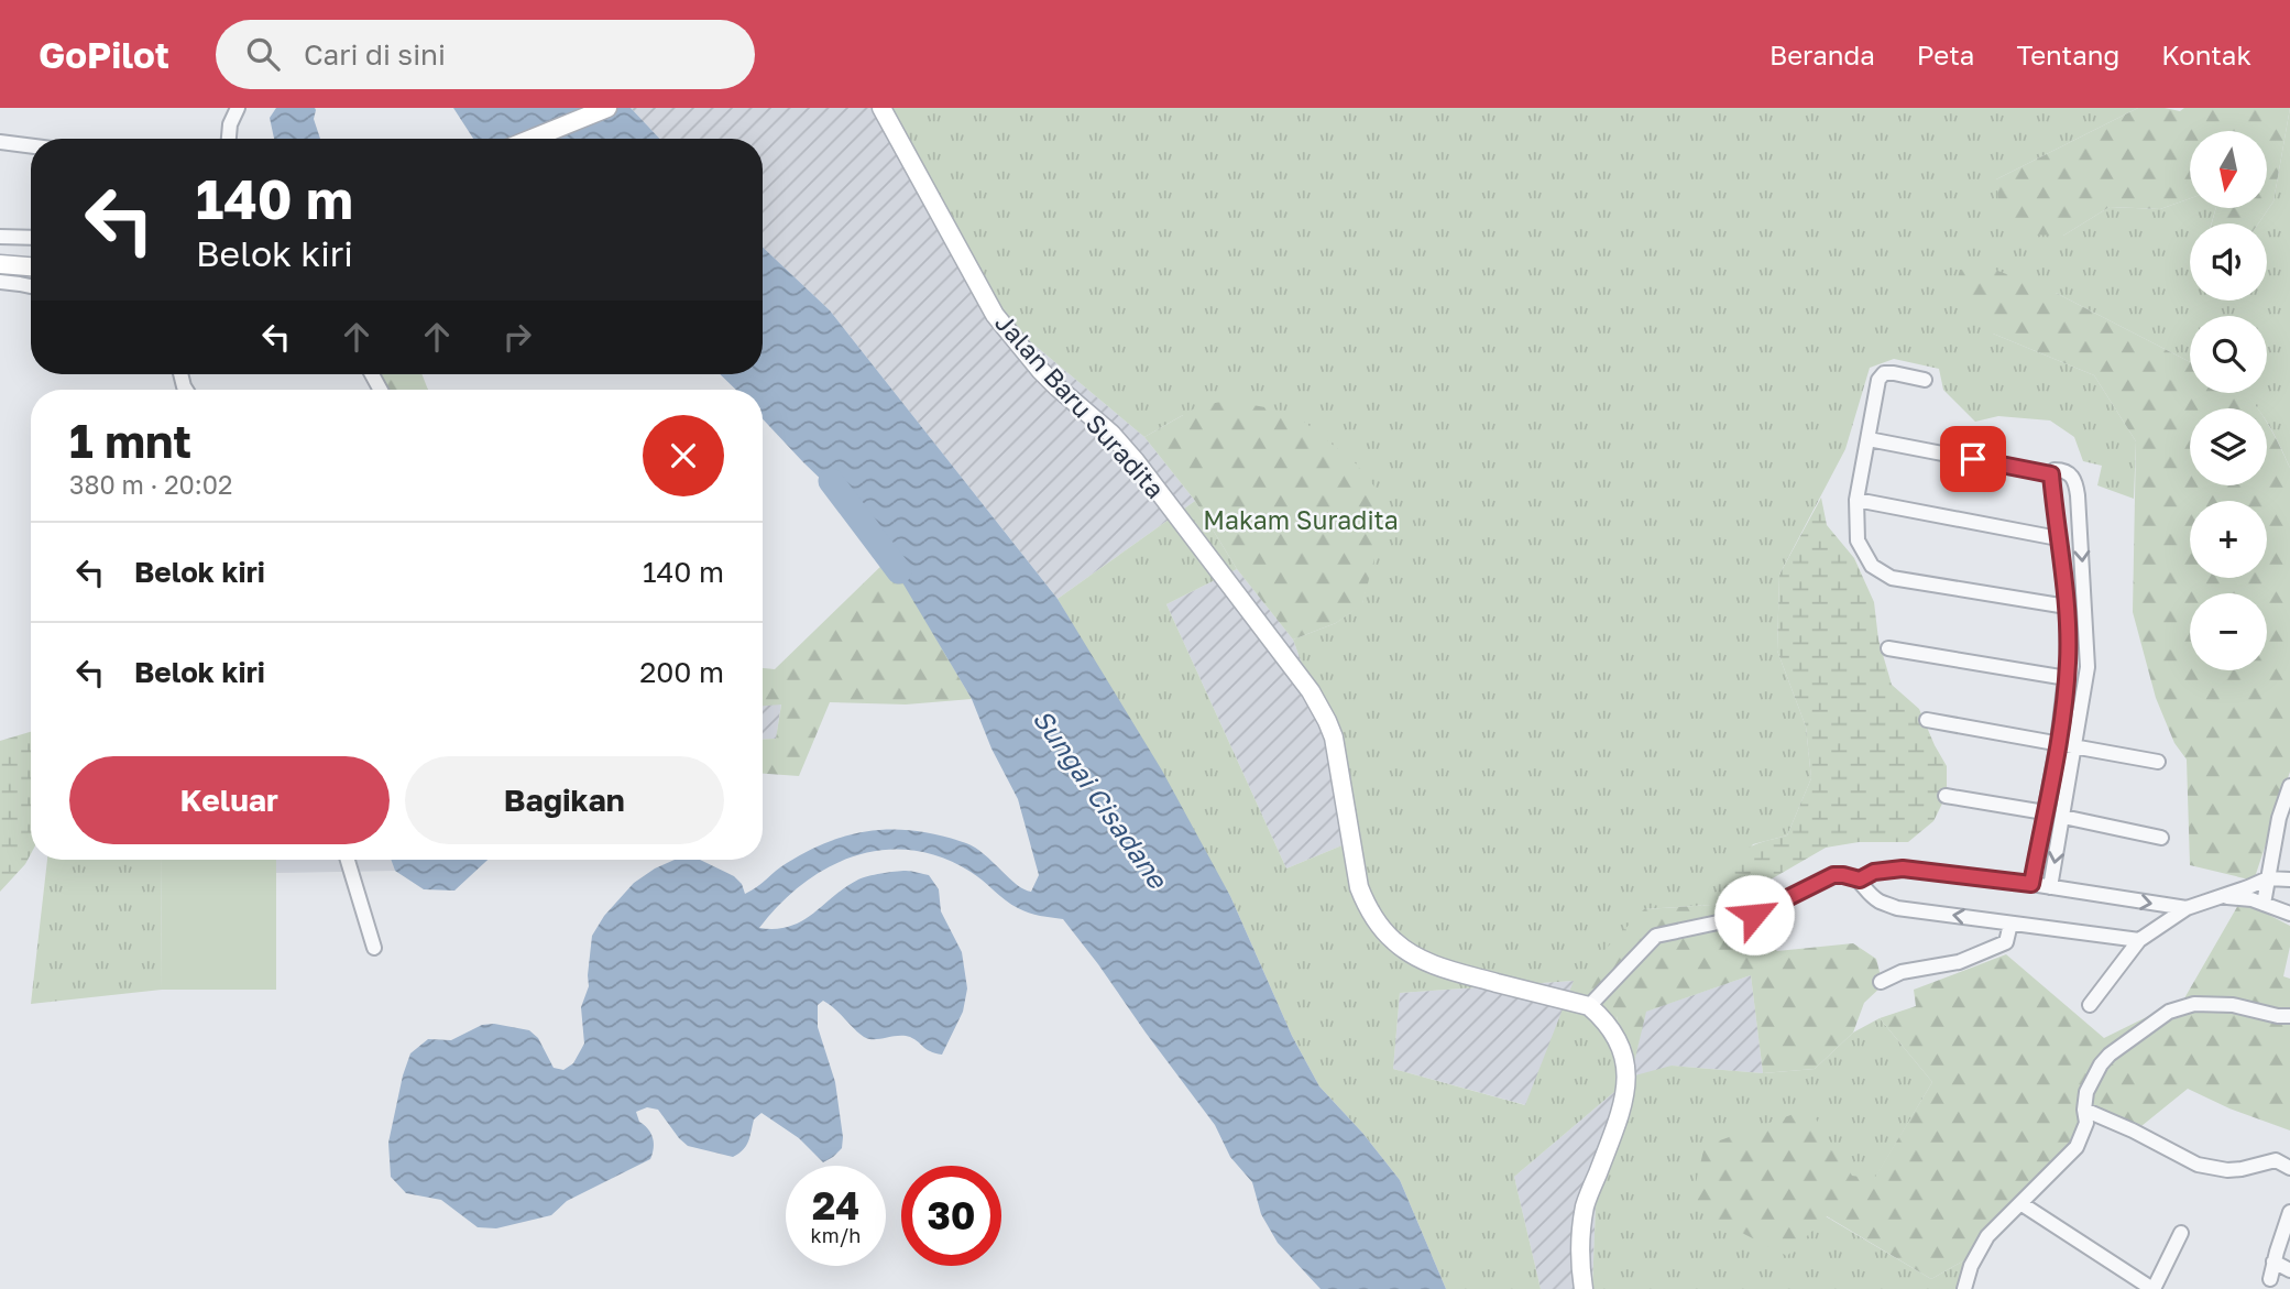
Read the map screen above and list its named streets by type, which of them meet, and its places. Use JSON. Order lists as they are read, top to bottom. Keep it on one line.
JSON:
{"streets":{"main road":["Jalan Baru Suradita"]},"water":["Sungai Cisadane"],"parks":["Makam Suradita"],"north":"bottom","page":{"header":"GoPilot","search":"Cari di sini","nav":["Beranda","Peta","Tentang","Kontak"],"map_buttons":["+","−"],"turn":["140 m","Belok kiri"],"heading":["1 mnt","380 m · 20:02"],"list":[{"name":"Belok kiri","value":"140 m"},{"name":"Belok kiri","value":"200 m"}],"buttons":["Keluar","Bagikan"],"speed":"24 km/h","limit":"30"}}
